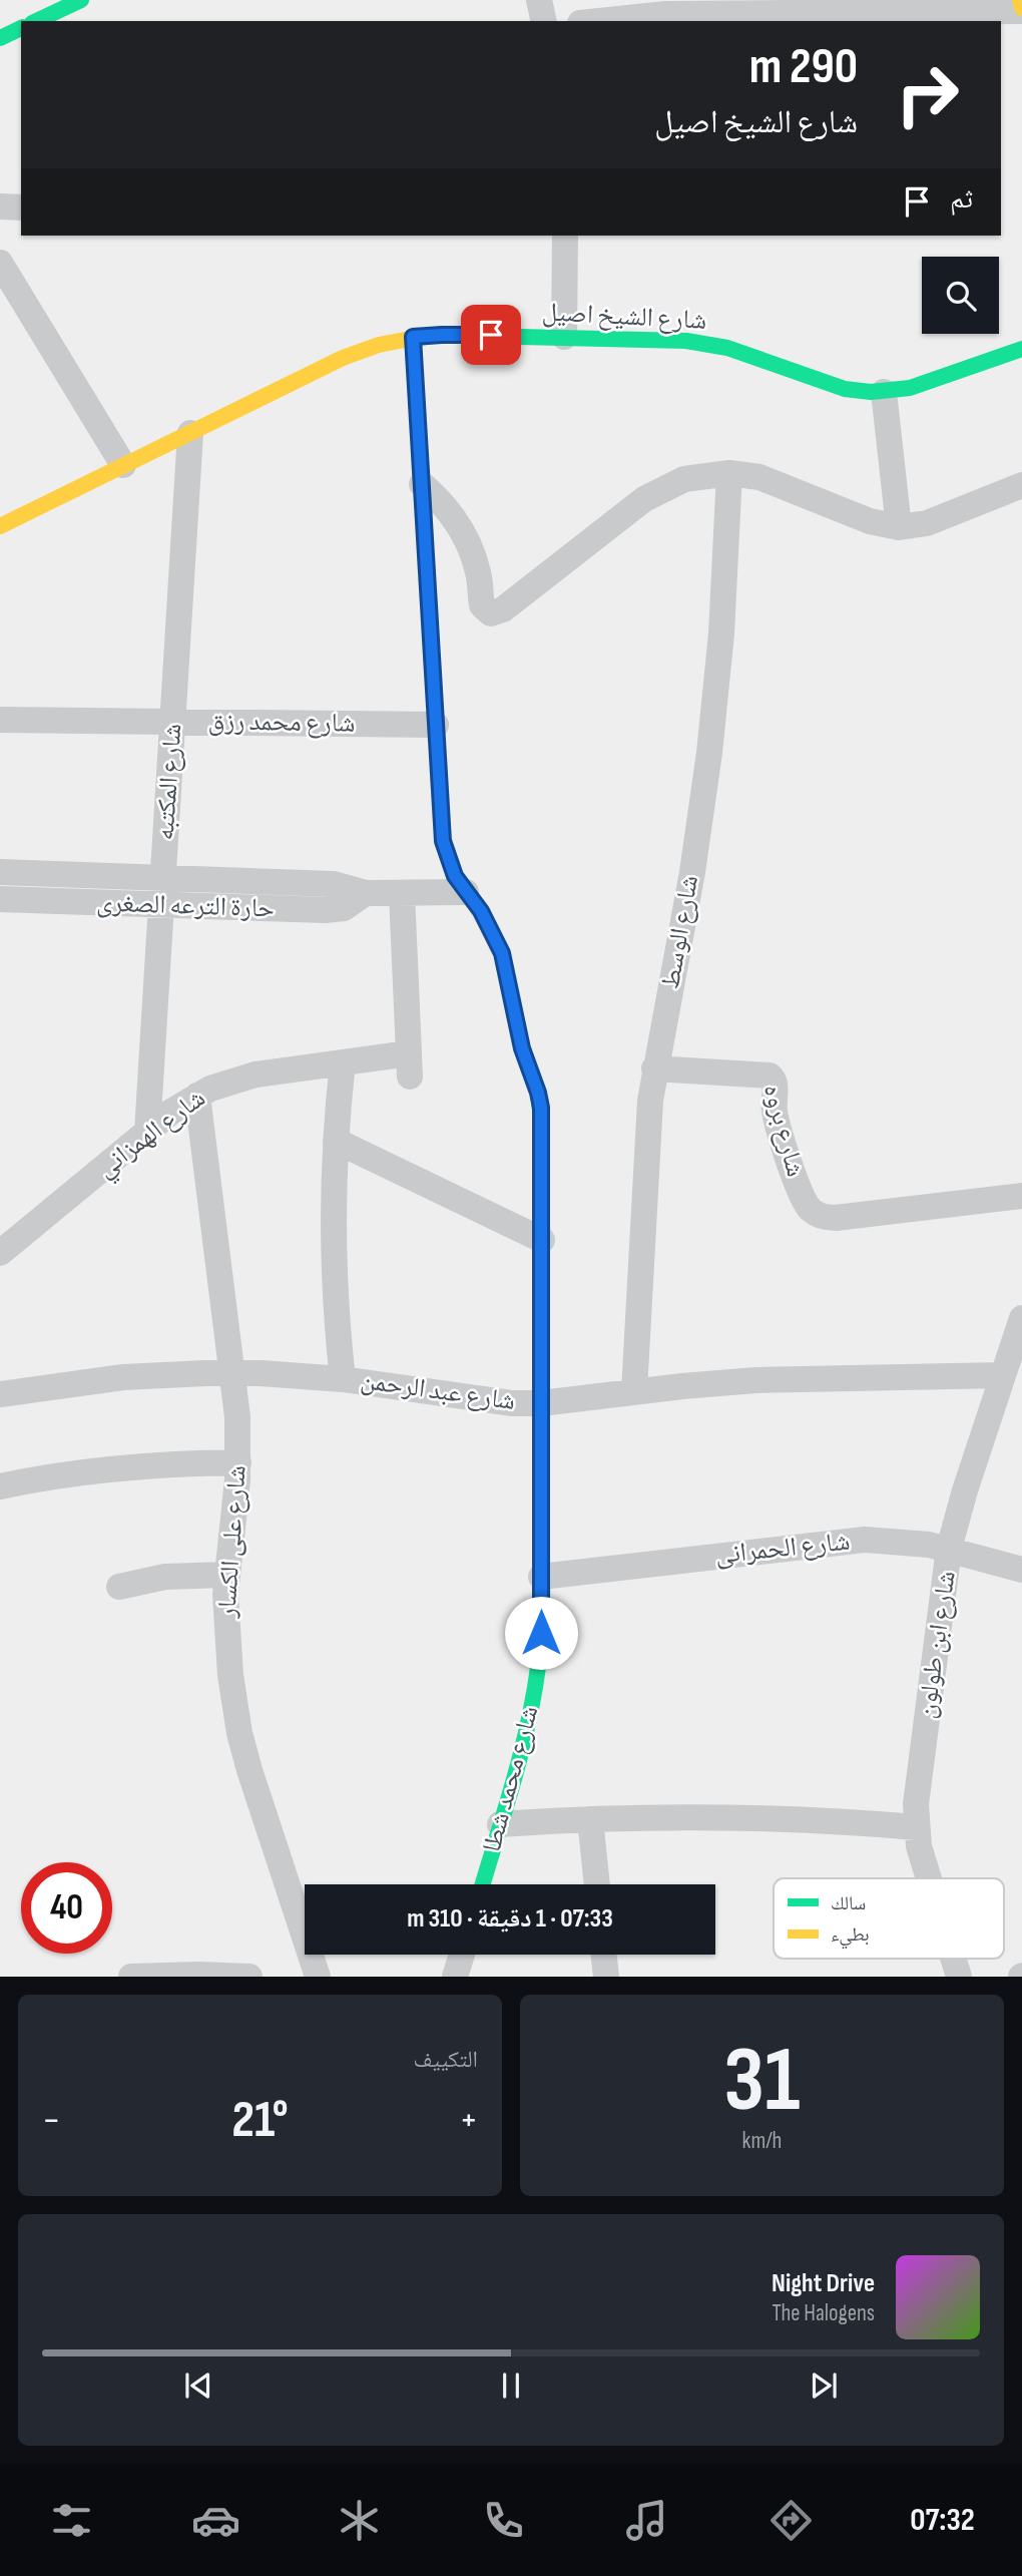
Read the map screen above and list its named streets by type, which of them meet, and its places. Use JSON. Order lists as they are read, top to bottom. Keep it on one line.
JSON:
{"streets":{"main road":["شارع الشيخ اصيل","شارع محمد شطا"],"street":["شارع محمد رزق","شارع المكتبه","حارة الترعه الصغرى","شارع الوسط","شارع بروه","شارع الهمزاني","شارع عبد الرحمن","شارع على الكسار","شارع الحمرانى","شارع ابن طولون"]},"crossings":[["شارع الشيخ اصيل","شارع المكتبه"],["شارع الشيخ اصيل","شارع محمد شطا"],["شارع محمد رزق","شارع المكتبه"],["شارع محمد رزق","شارع محمد شطا"],["شارع المكتبه","حارة الترعه الصغرى"],["شارع المكتبه","شارع الهمزاني"],["حارة الترعه الصغرى","شارع الهمزاني"],["حارة الترعه الصغرى","شارع محمد شطا"],["شارع الوسط","شارع بروه"],["شارع الوسط","شارع عبد الرحمن"],["شارع الهمزاني","شارع على الكسار"],["شارع عبد الرحمن","شارع على الكسار"],["شارع عبد الرحمن","شارع ابن طولون"],["شارع عبد الرحمن","شارع محمد شطا"],["شارع الحمرانى","شارع ابن طولون"],["شارع الحمرانى","شارع محمد شطا"]],"legend":["سالك","بطيء"],"page":{"turn":["290 m","شارع الشيخ اصيل"],"then":"ثم","limit":"40","trip":"07:33 · 1 دقيقة · 310 m","tile":[["31","km/h"],"التكييف"],"heat":["−","21°","+"],"song":["Night Drive","The Halogens"],"tabs":"07:32"}}
